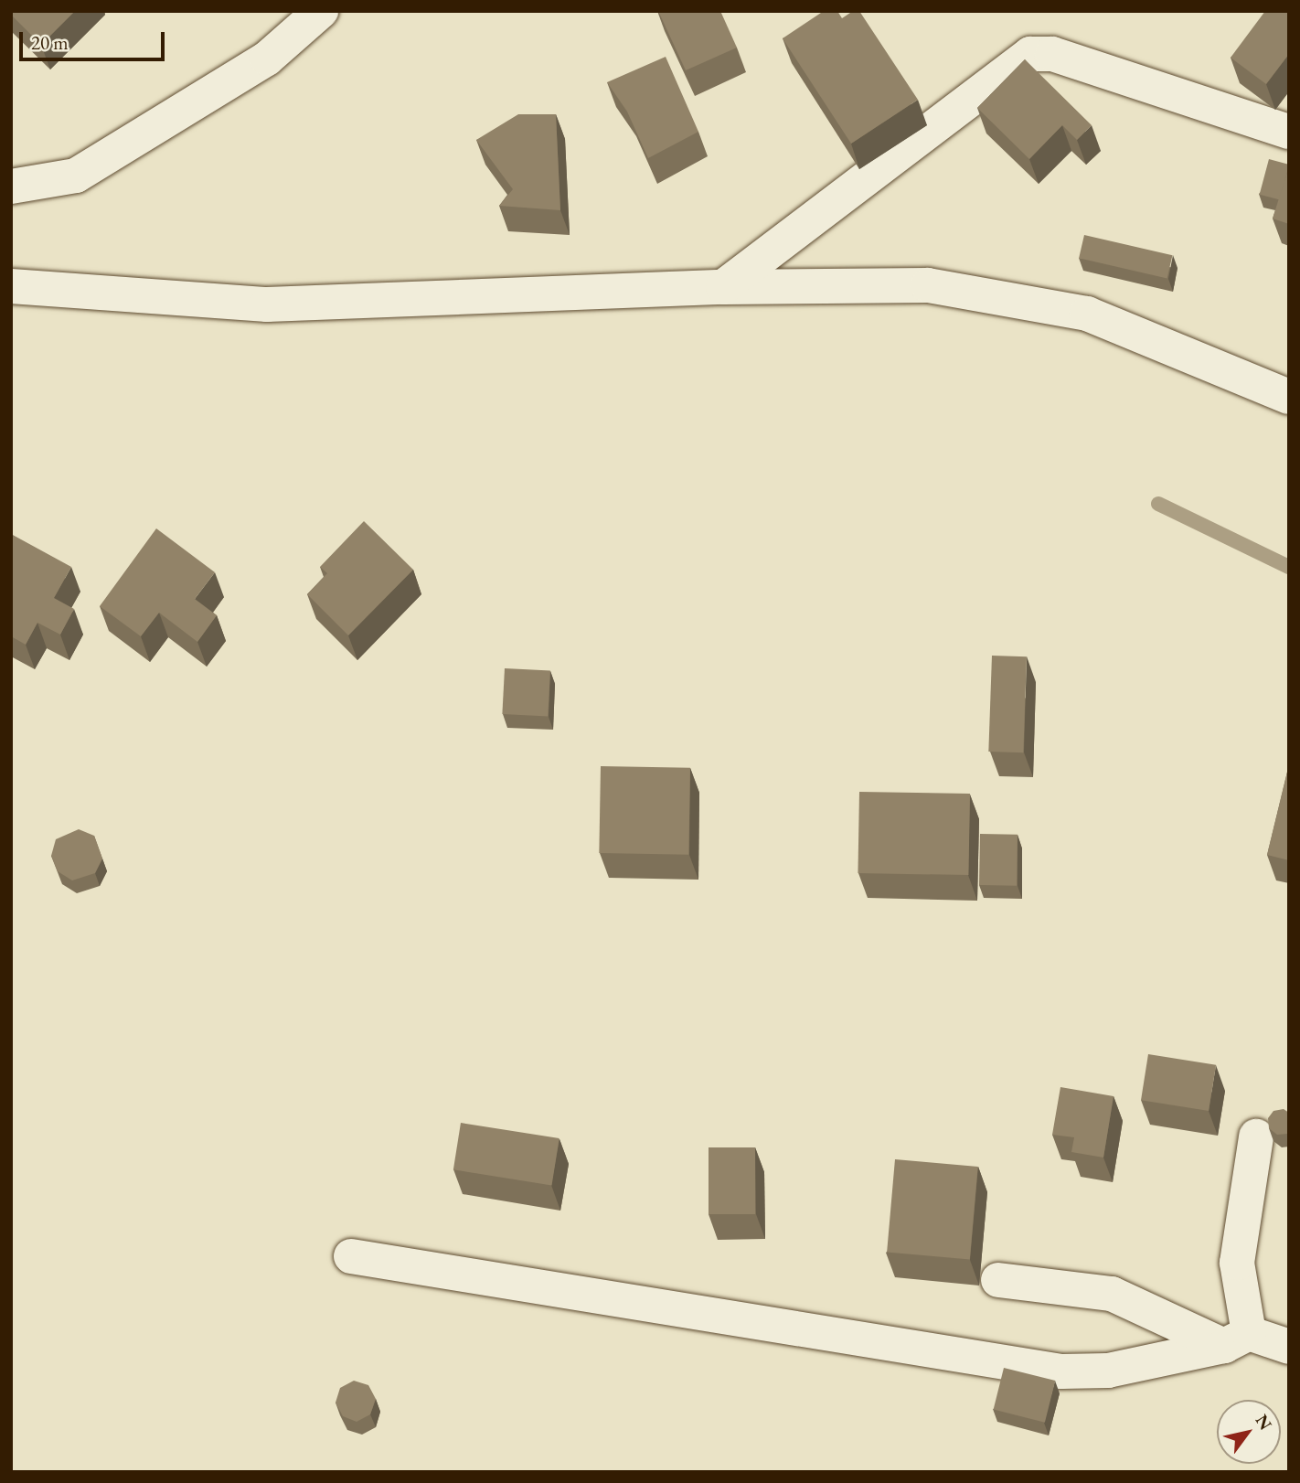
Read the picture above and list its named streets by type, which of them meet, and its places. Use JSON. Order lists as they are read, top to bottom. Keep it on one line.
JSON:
{"scale_bar":"20 m","north":"top right"}
